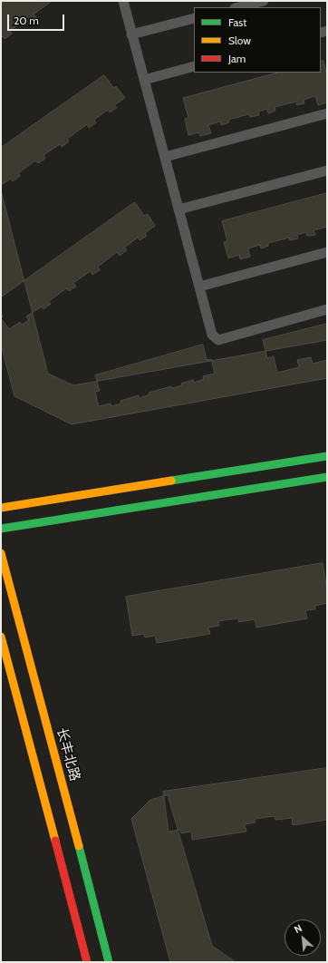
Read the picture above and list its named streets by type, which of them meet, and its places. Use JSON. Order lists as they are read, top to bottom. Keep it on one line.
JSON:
{"streets":{"street":["长丰北路"]},"legend":["Fast","Slow","Jam"],"scale_bar":"20 m","north":"top left"}
